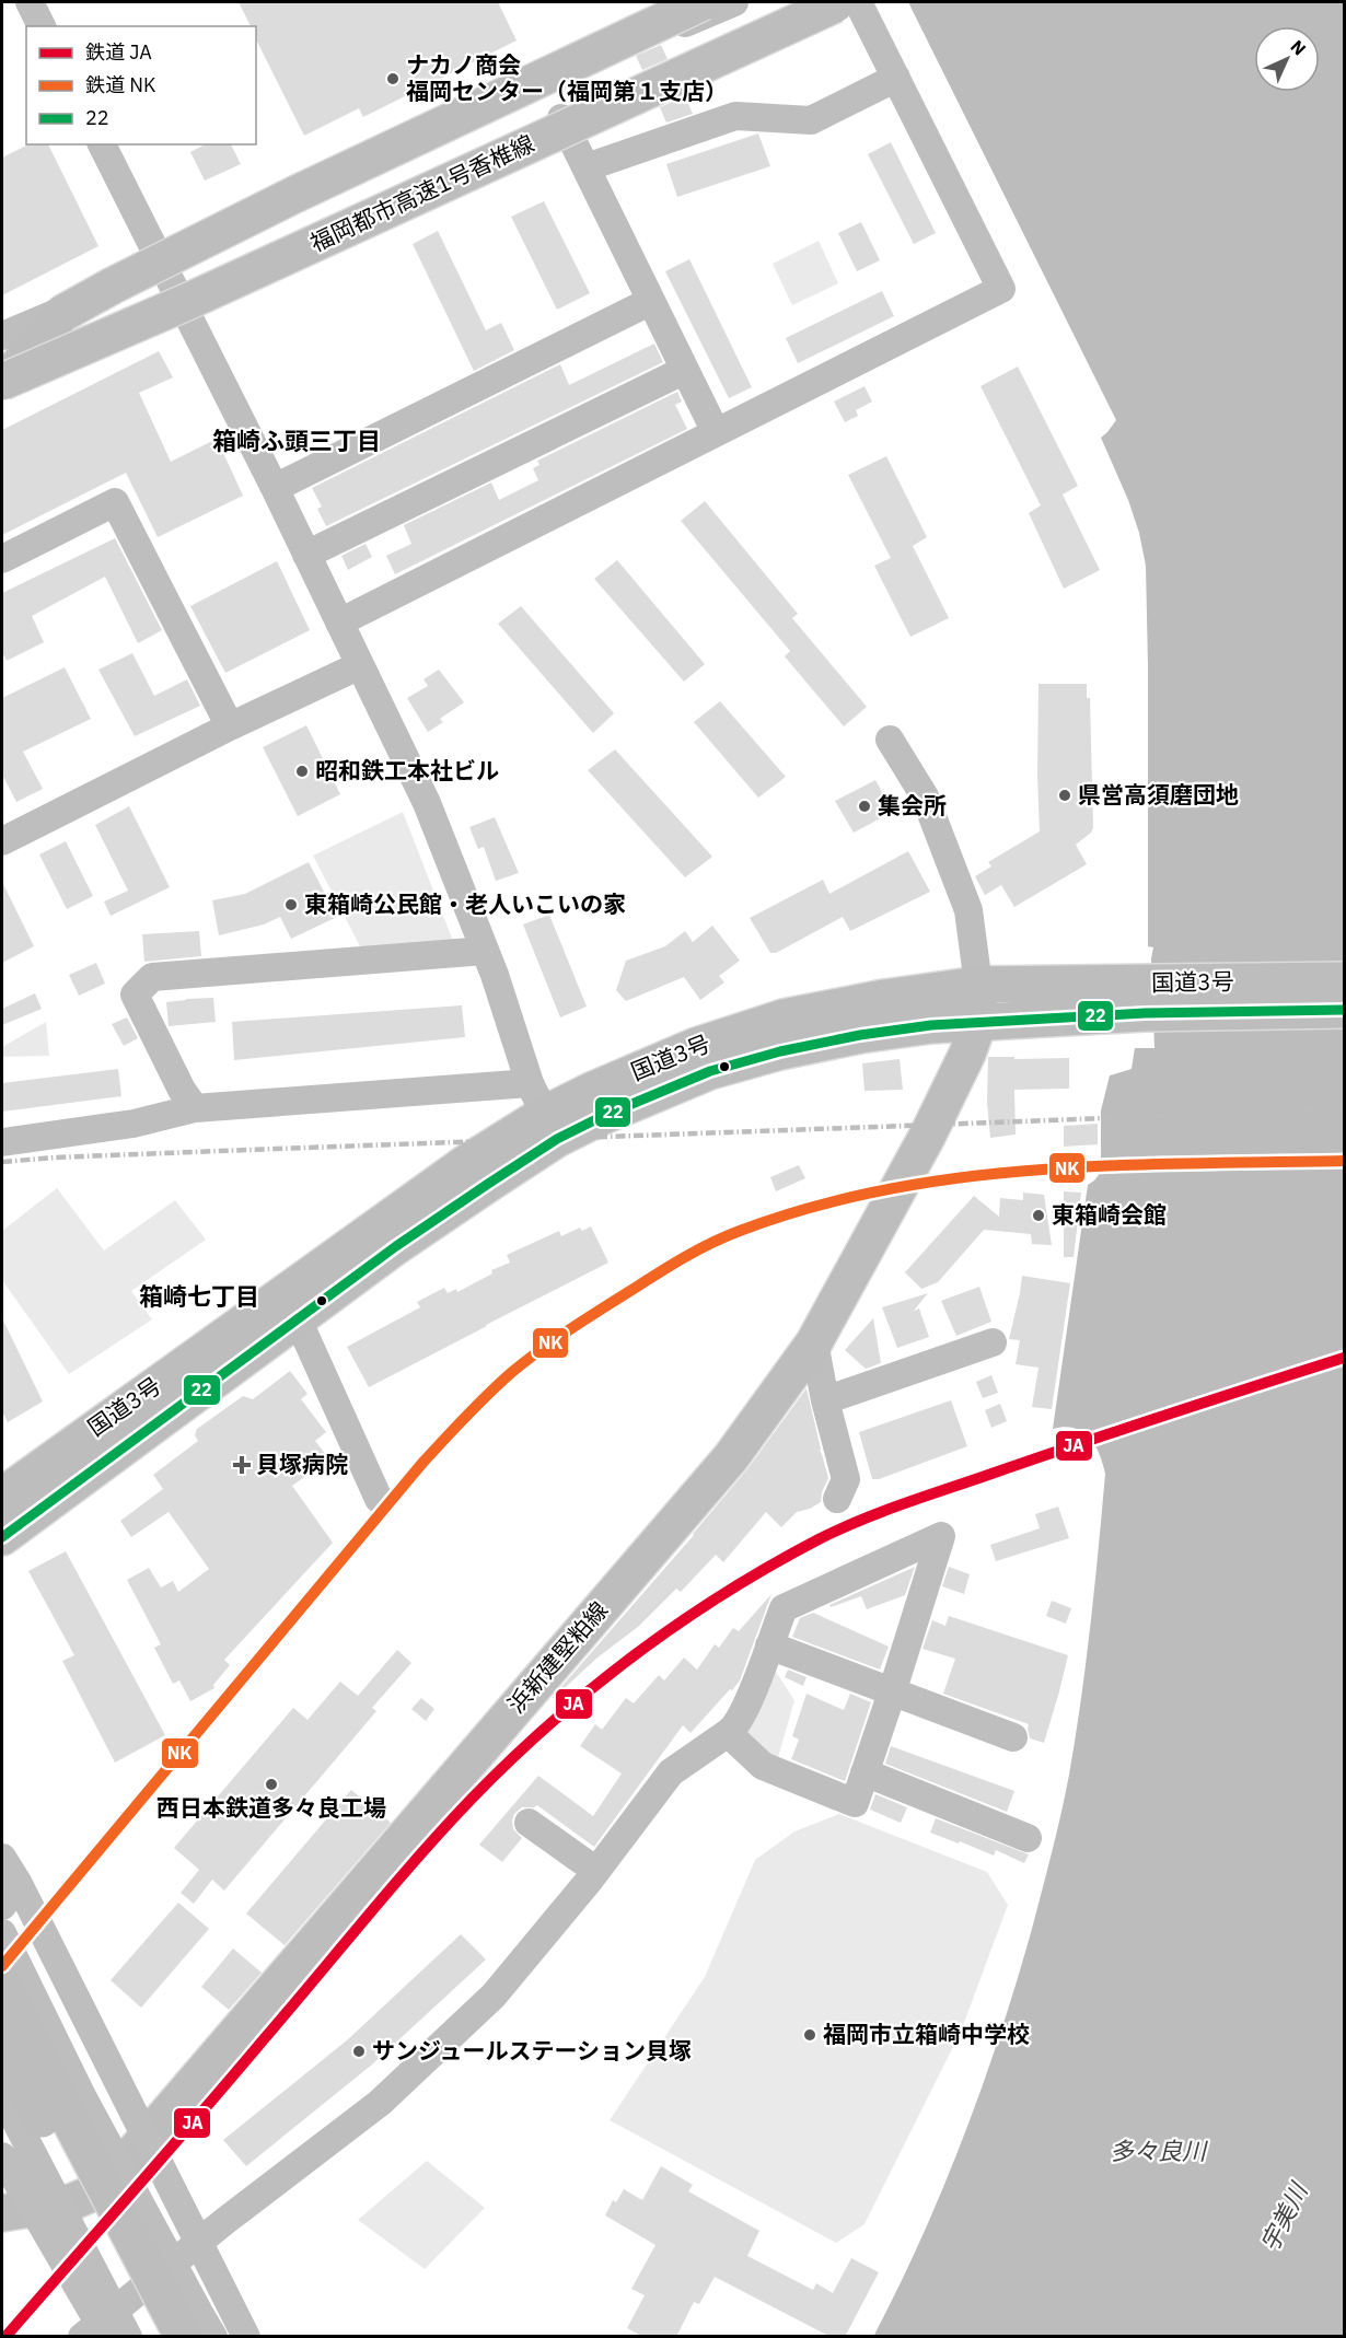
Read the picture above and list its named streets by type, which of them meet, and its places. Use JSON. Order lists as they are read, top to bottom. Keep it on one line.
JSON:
{"streets":{"main road":["福岡都市高速1号香椎線","国道3号","浜新建堅粕線"]},"crossings":[["国道3号","浜新建堅粕線"]],"districts":["箱崎ふ頭三丁目","箱崎七丁目"],"water":["多々良川","宇美川"],"places":{"other":["ナカノ商会 福岡センター（福岡第１支店）","昭和鉄工本社ビル","県営高須磨団地","集会所","東箱崎公民館・老人いこいの家","東箱崎会館","西日本鉄道多々良工場","福岡市立箱崎中学校","サンジュールステーション貝塚"],"health":["貝塚病院"]},"lines":["transit line 22","rail line NK","rail line JA"],"legend":["鉄道 JA","鉄道 NK","22"],"north":"top right"}
